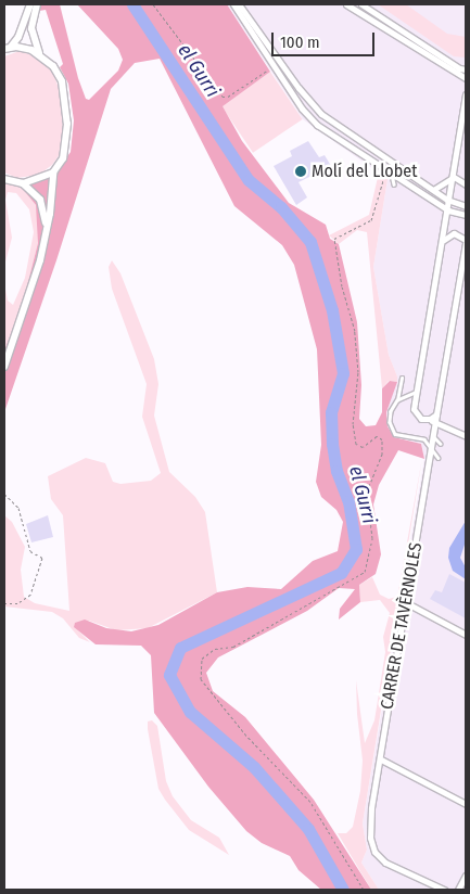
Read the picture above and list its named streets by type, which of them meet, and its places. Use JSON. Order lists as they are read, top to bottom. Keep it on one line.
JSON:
{"streets":{"street":["CARRER DE TAVÈRNOLES"]},"water":["el Gurri"],"places":["Molí del Llobet"],"scale_bar":"100 m"}
